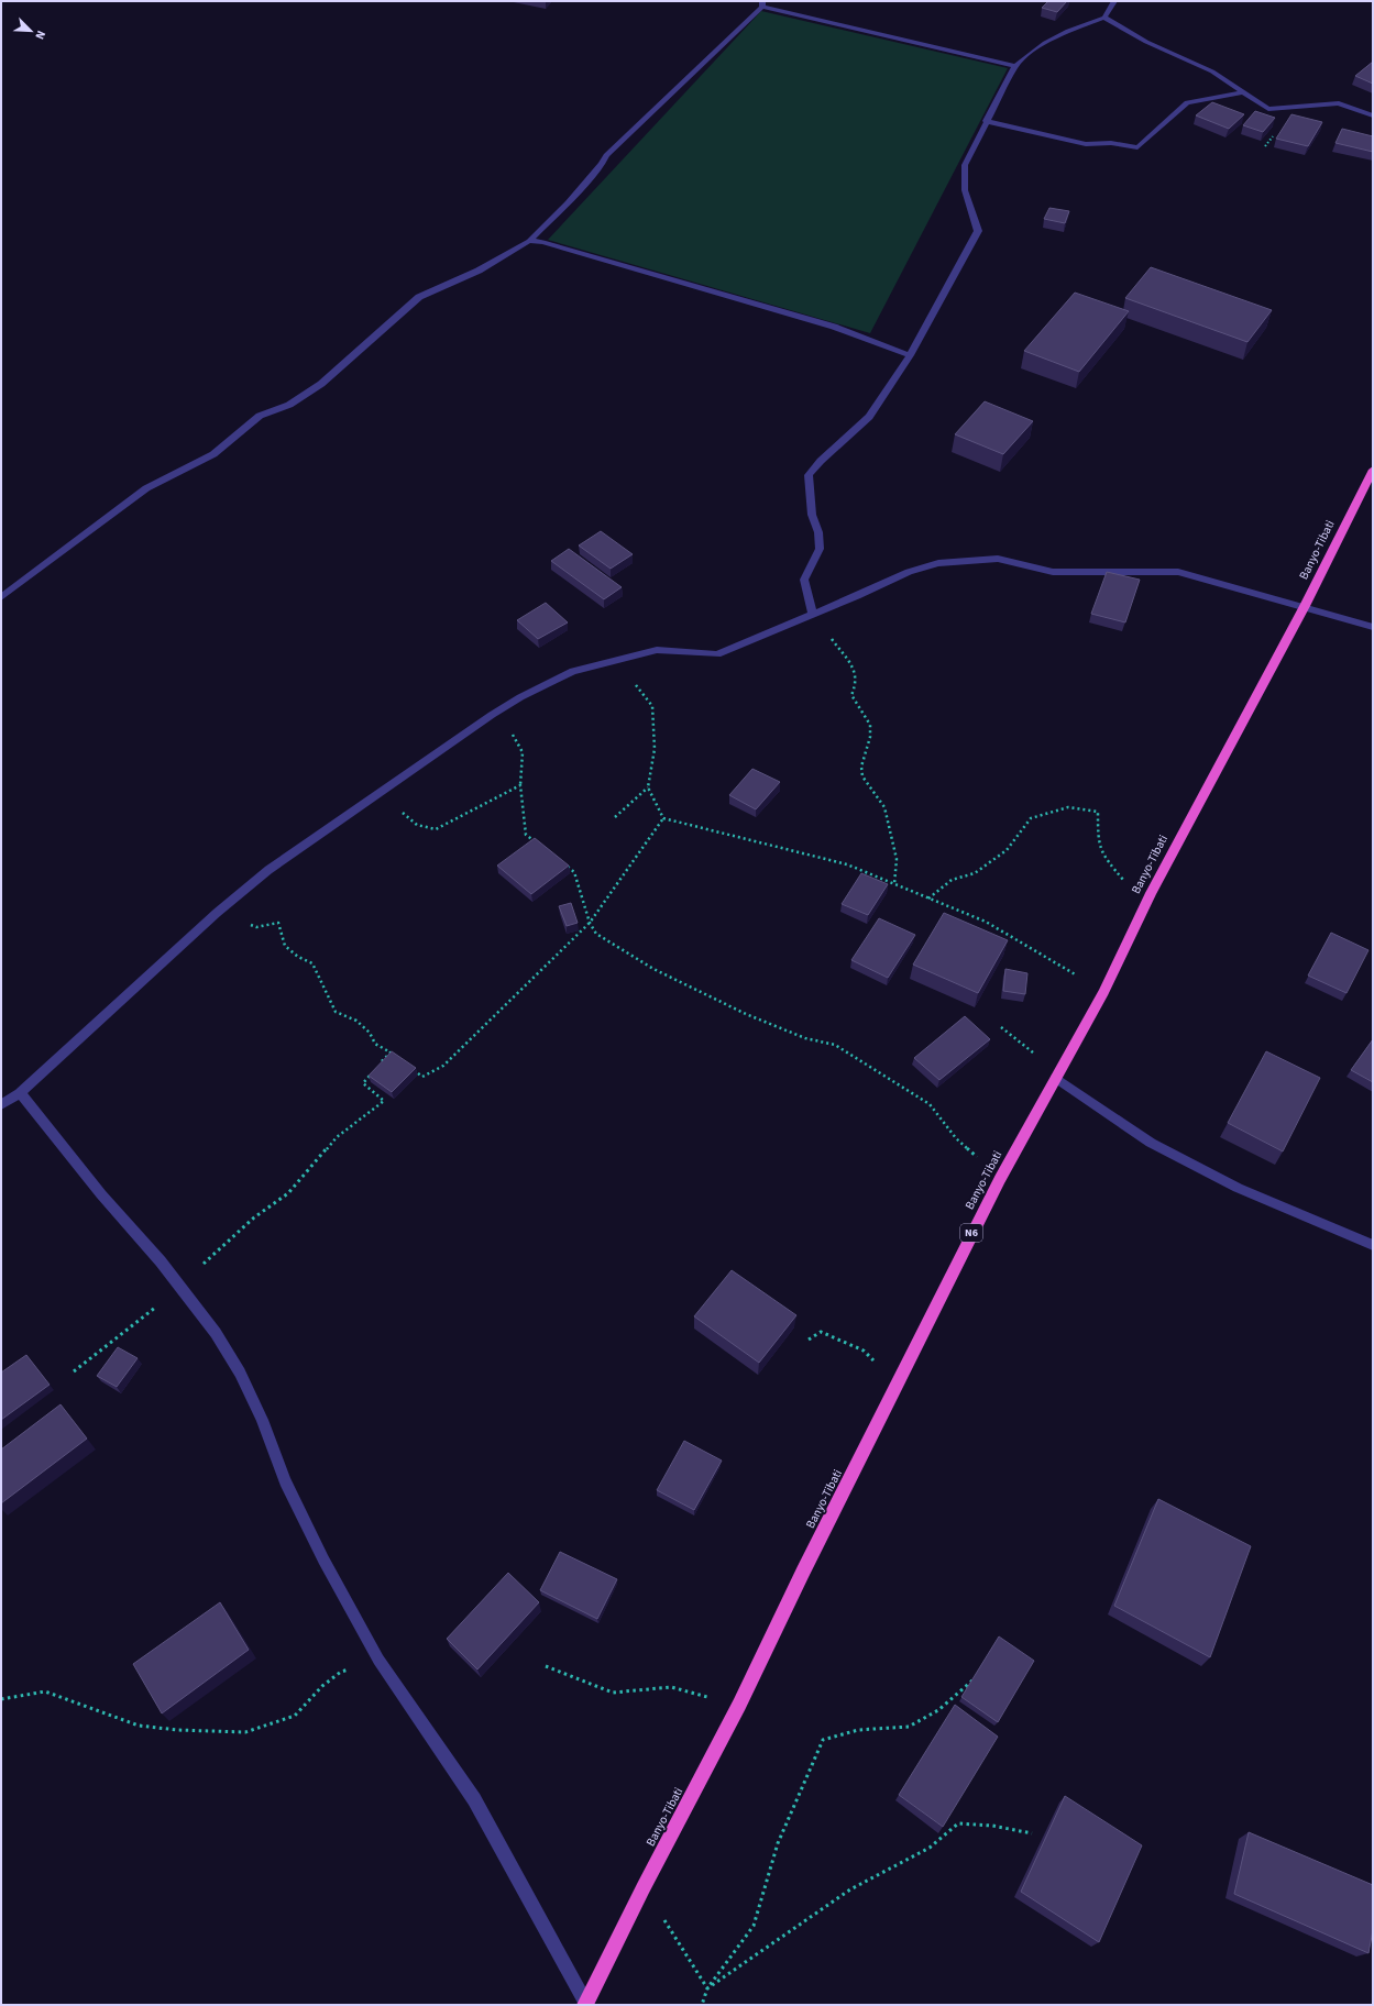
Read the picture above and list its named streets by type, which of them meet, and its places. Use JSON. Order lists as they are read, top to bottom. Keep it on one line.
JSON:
{"streets":{"highway":["Banyo-Tibati","N6"]},"north":"bottom right"}
